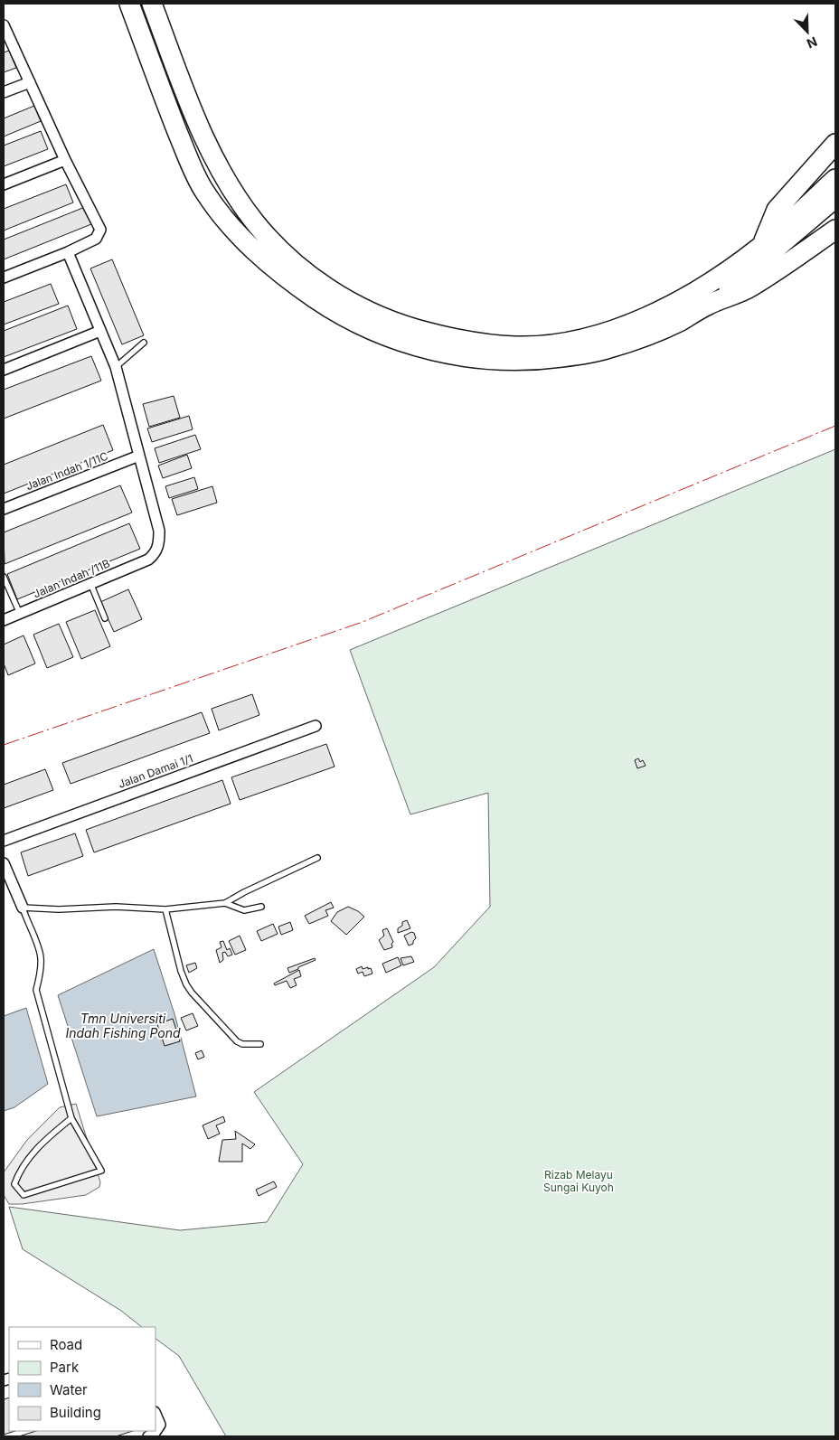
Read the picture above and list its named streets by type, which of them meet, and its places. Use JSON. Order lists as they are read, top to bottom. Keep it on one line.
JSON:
{"streets":{"street":["Jalan Indah 1/11C","Jalan Indah /11B","Jalan Damai 1/1"]},"crossings":[["Jalan Indah 1/11C","Jalan Indah /11B"]],"water":["Tmn Universiti Indah Fishing Pond"],"parks":["Rizab Melayu Sungai Kuyoh"],"legend":["Road","Park","Water","Building"],"north":"bottom right"}
